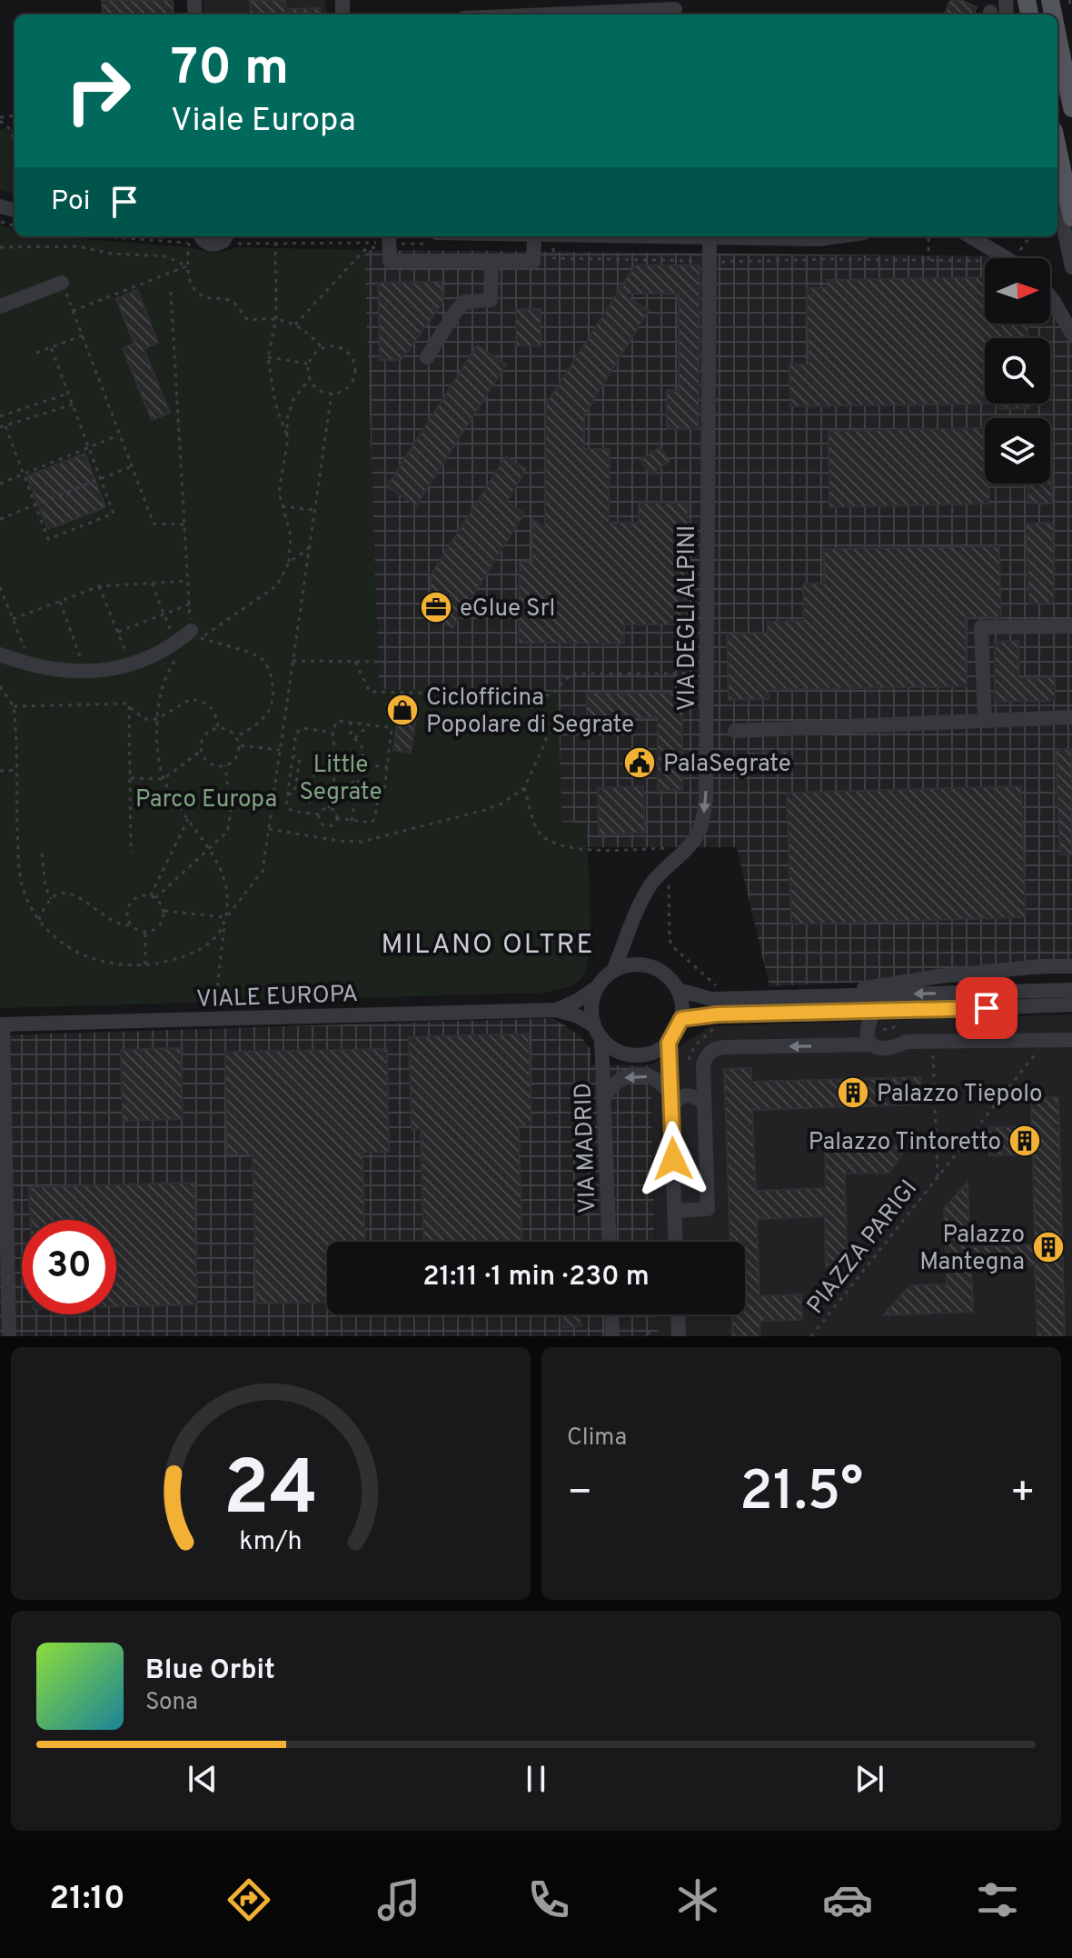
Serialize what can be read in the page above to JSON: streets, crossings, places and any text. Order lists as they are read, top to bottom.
{
  "streets": {
    "street": ["VIA DEGLI ALPINI", "VIALE EUROPA", "VIA MADRID"],
    "path": ["PIAZZA PARIGI"]
  },
  "crossings": [
    ["VIA DEGLI ALPINI", "VIALE EUROPA"],
    ["VIA DEGLI ALPINI", "VIA MADRID"],
    ["VIALE EUROPA", "VIA MADRID"]
  ],
  "one_way": ["VIA DEGLI ALPINI"],
  "districts": ["MILANO OLTRE"],
  "parks": ["Little Segrate", "Parco Europa"],
  "places": {
    "office": ["eGlue Srl"],
    "shop": ["Ciclofficina Popolare di Segrate"],
    "public building": ["PalaSegrate"],
    "building": ["Palazzo Tiepolo", "Palazzo Tintoretto", "Palazzo Mantegna"]
  },
  "north": "right",
  "page": {
    "turn": ["70 m", "Viale Europa"],
    "then": "Poi",
    "limit": "30",
    "trip": "21:11 · 1 min · 230 m",
    "tile": "Clima",
    "heat": ["−", "21.5°", "+"],
    "song": ["Blue Orbit", "Sona"],
    "tabs": "21:10",
    "gauge": ["24", "km/h"]
  }
}
